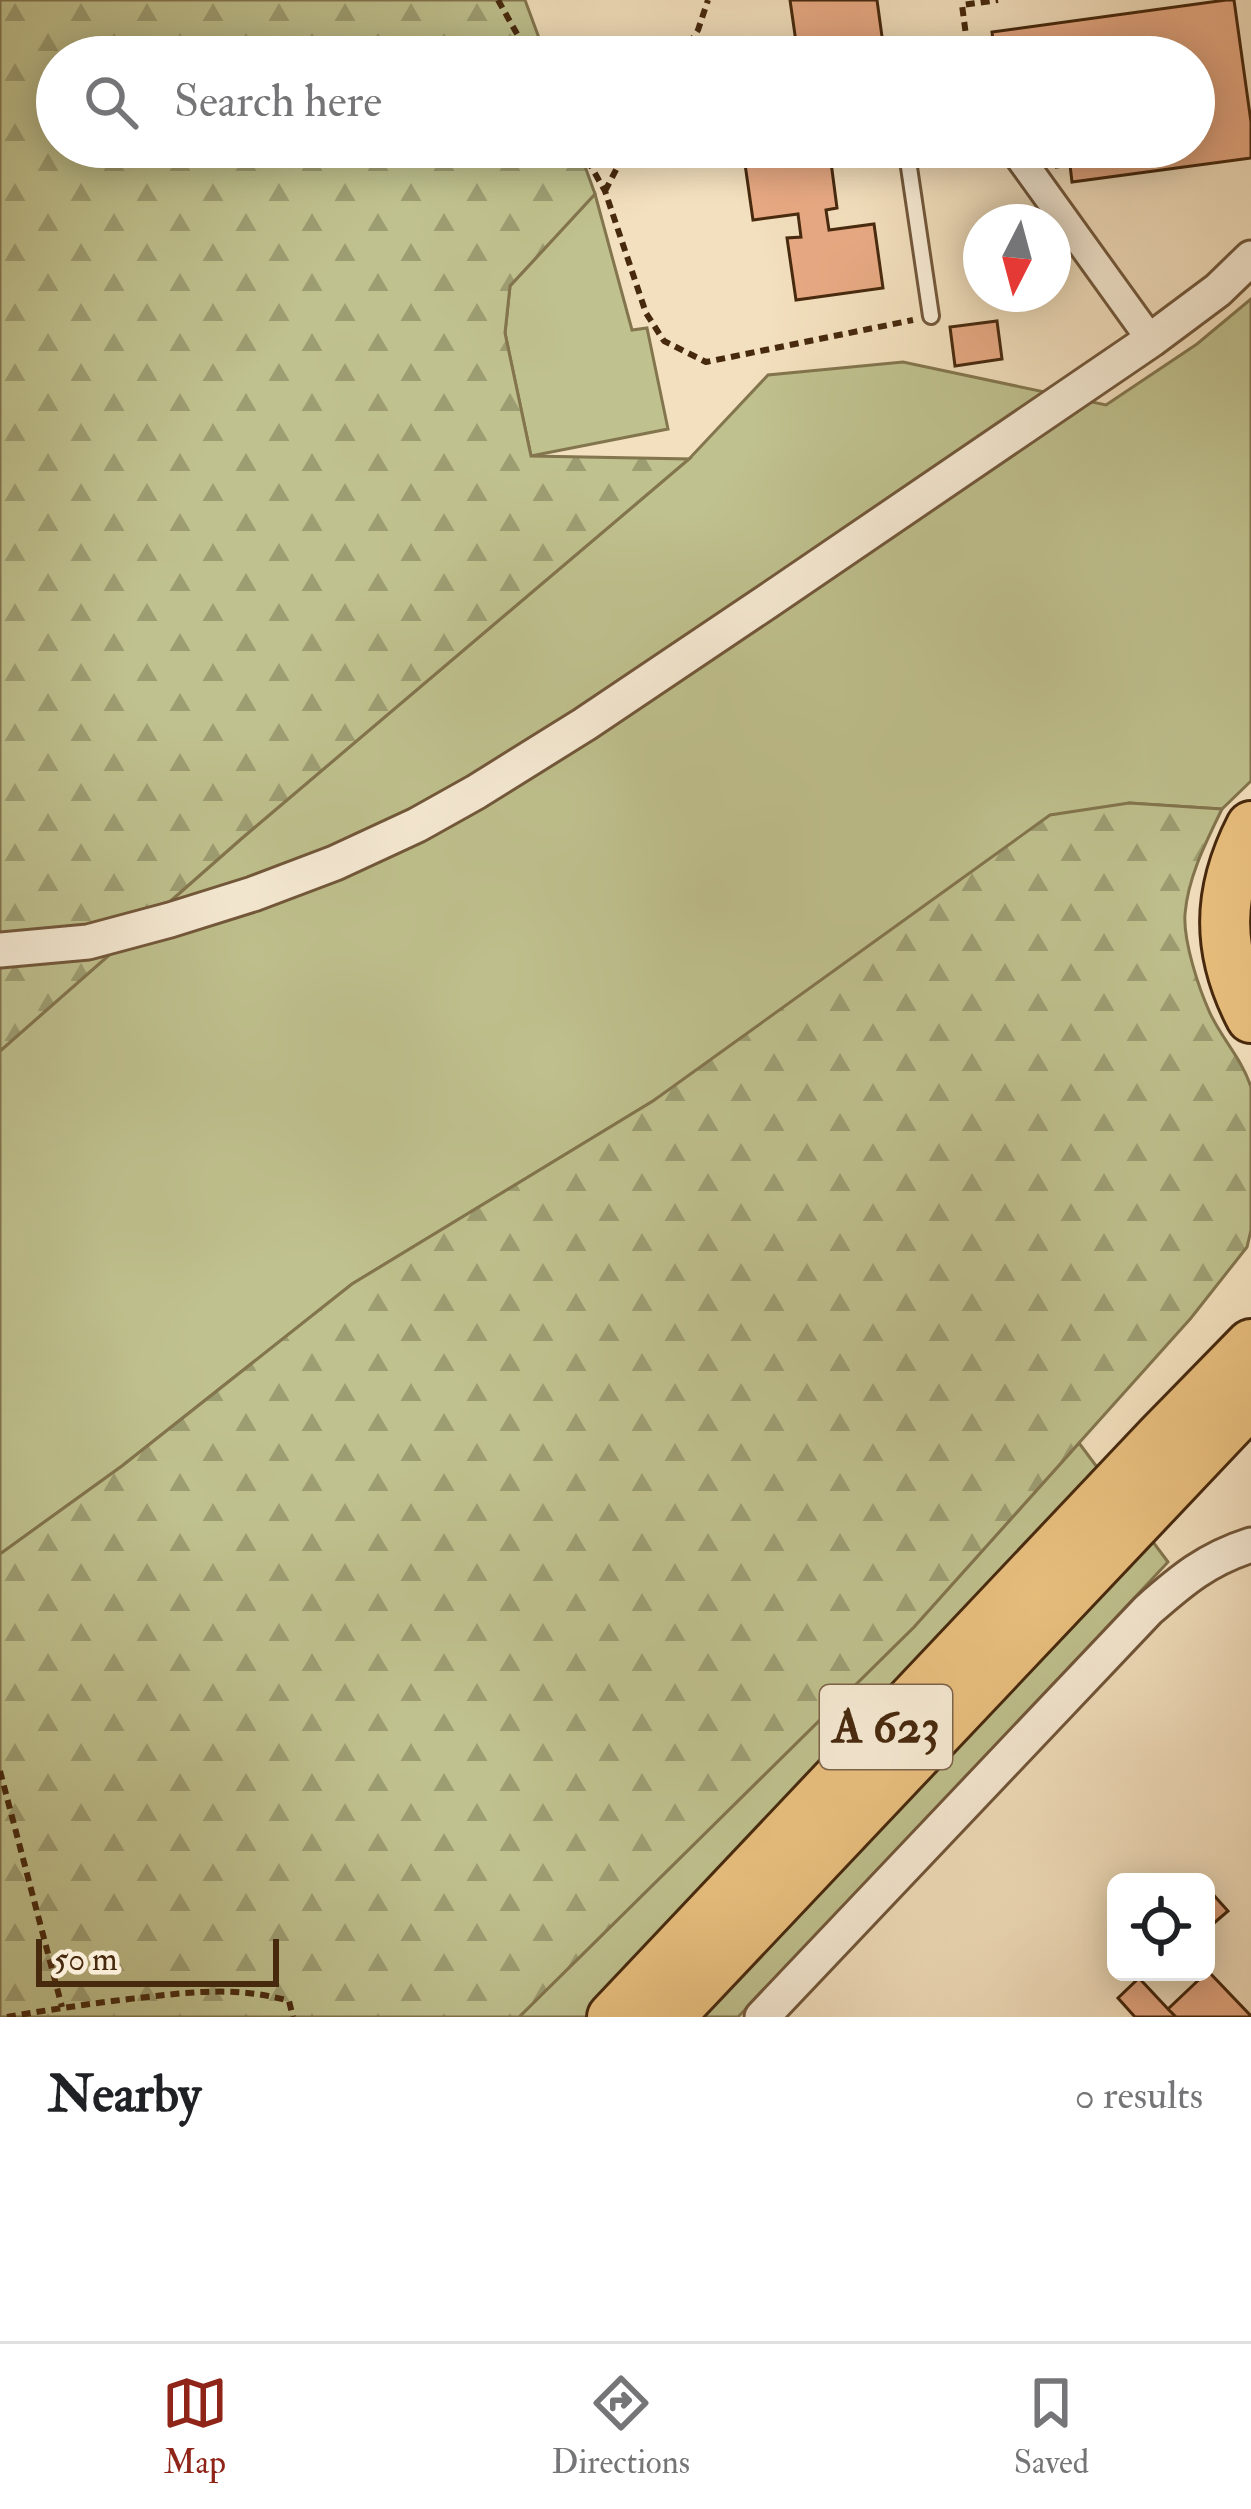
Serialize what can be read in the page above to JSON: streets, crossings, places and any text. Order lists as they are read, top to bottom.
{
  "streets": {
    "highway": ["A 623"]
  },
  "scale_bar": "50 m",
  "north": "bottom",
  "page": {
    "search": "Search here",
    "scale": "50 m",
    "heading": ["Nearby", "0 results"],
    "nav": ["Map", "Directions", "Saved"]
  }
}
